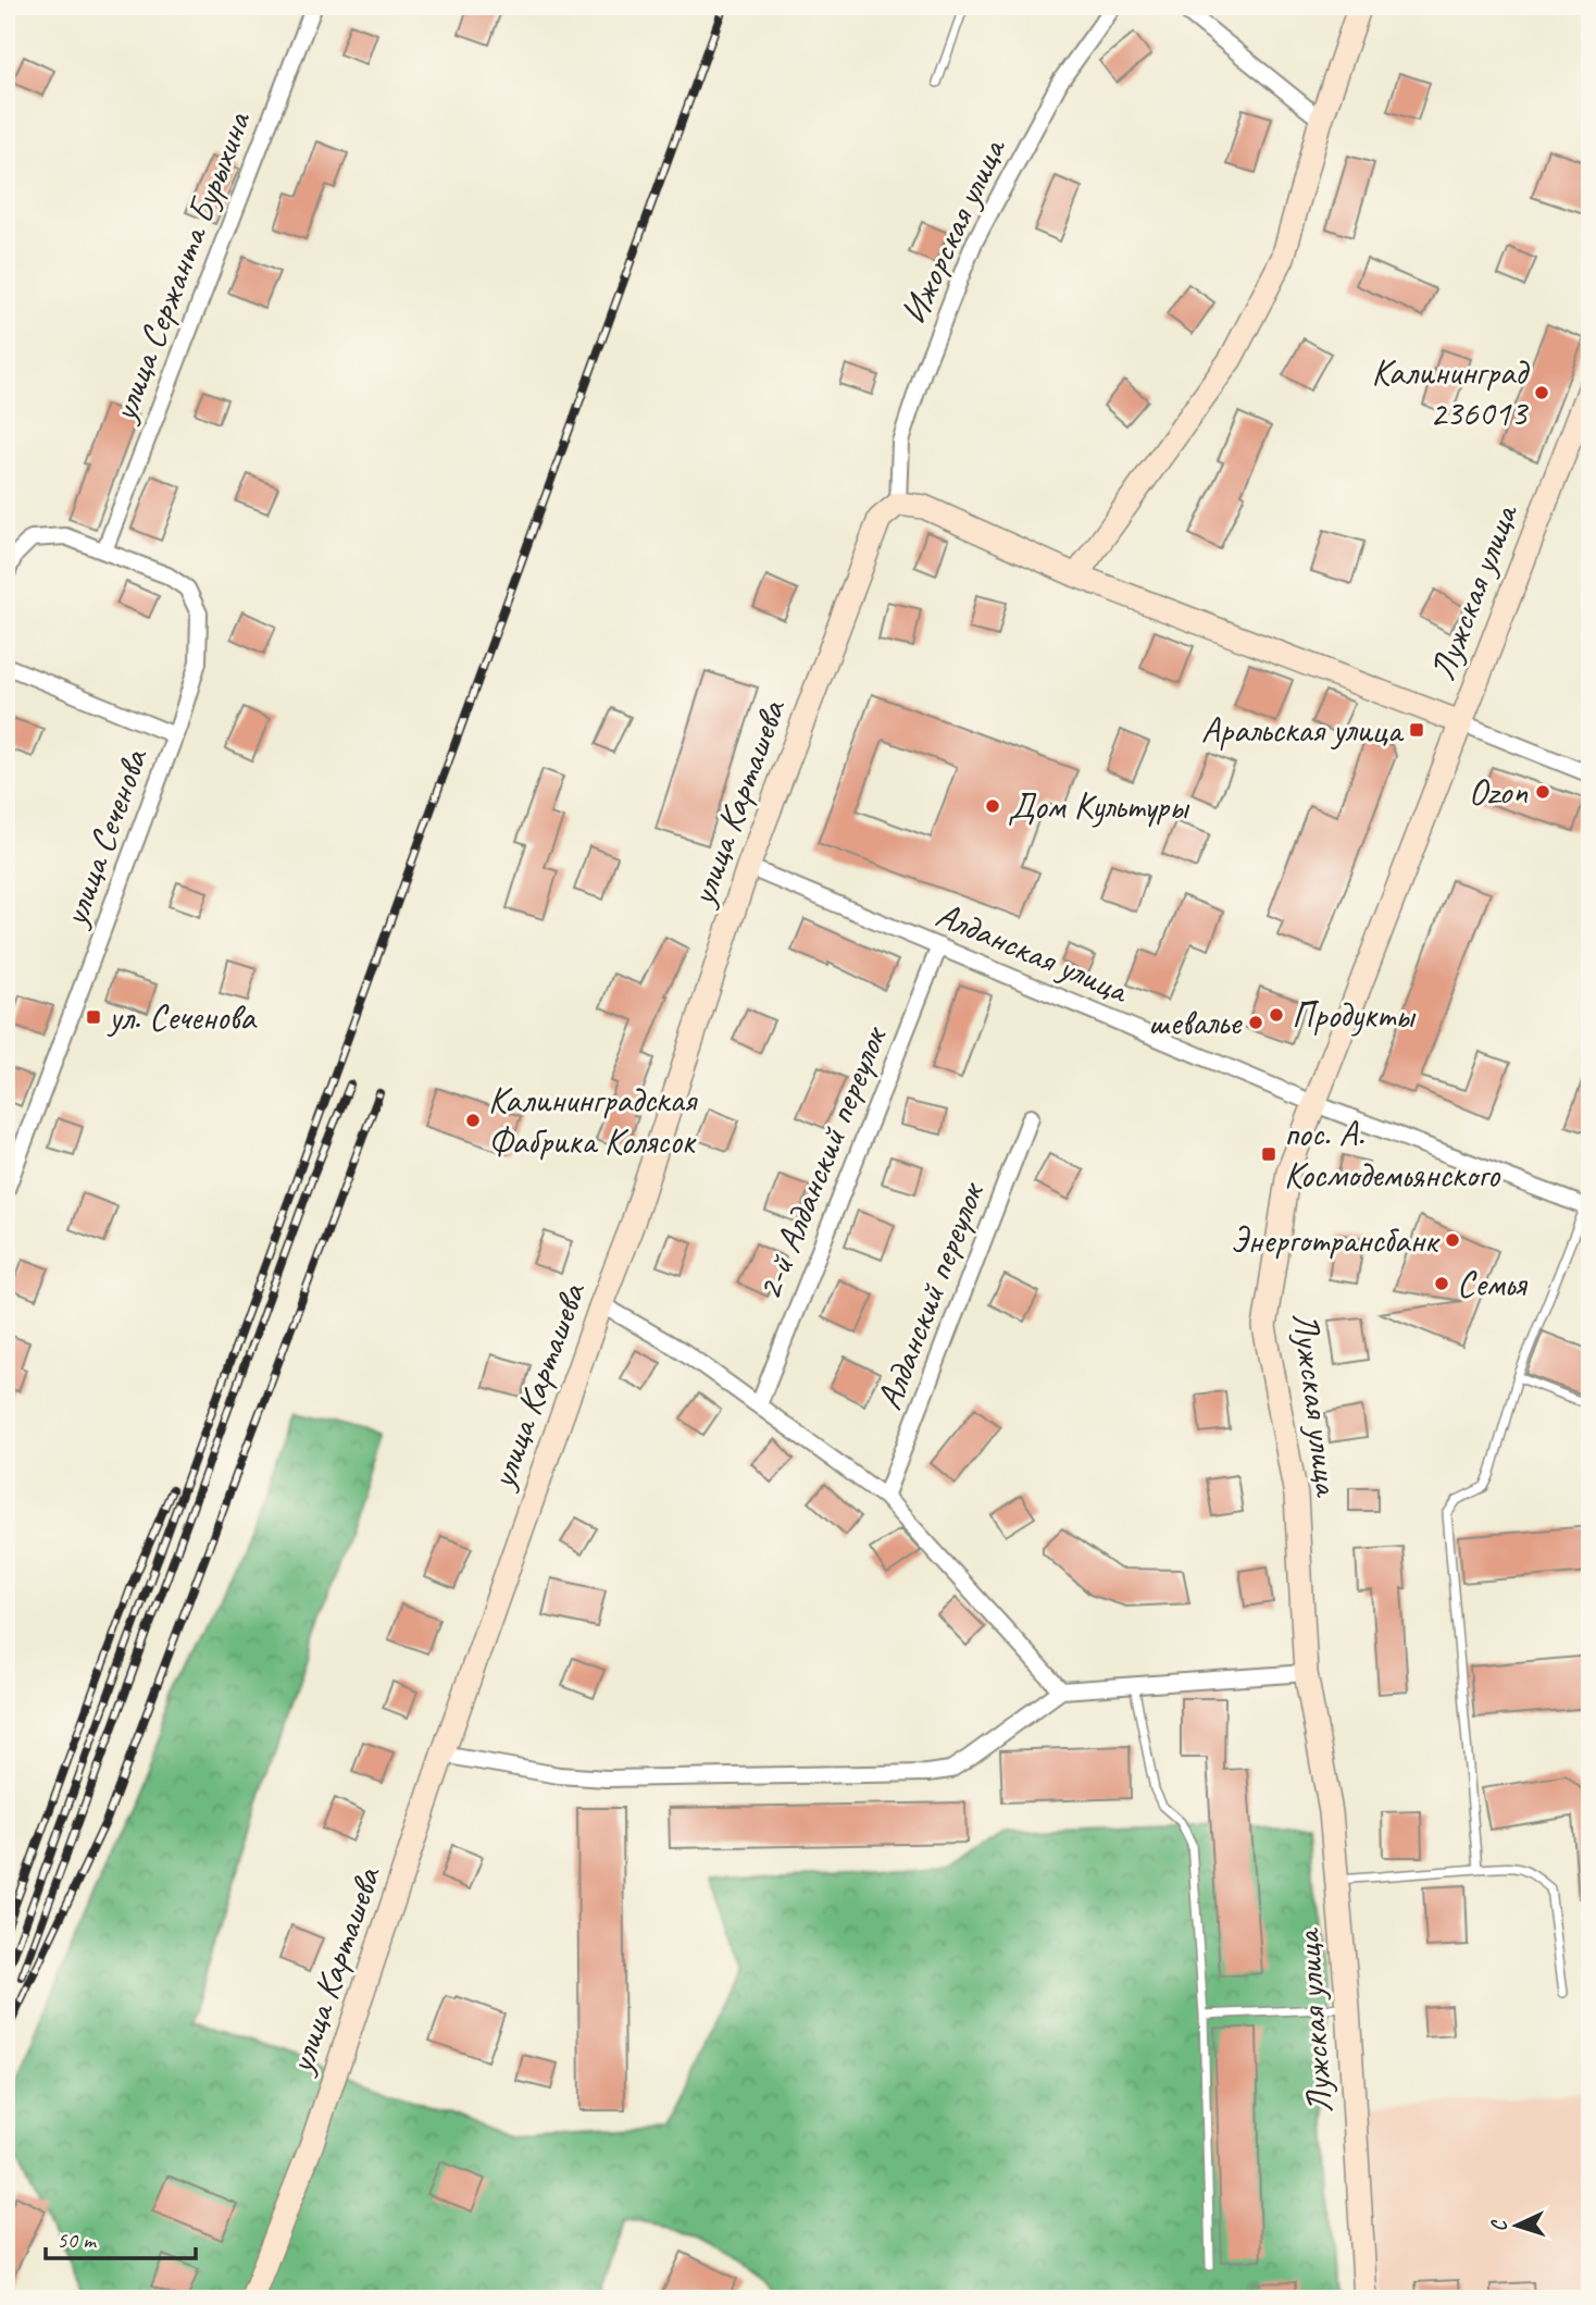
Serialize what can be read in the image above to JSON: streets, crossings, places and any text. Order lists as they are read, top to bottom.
{
  "streets": {
    "main road": ["Лужская улица", "улица Карташева"],
    "street": [
      "Ижорская улица",
      "улица Сержанта Бурыхина",
      "улица Сеченова",
      "Алданская улица",
      "2-й Алданский переулок",
      "Алданский переулок"
    ]
  },
  "crossings": [
    ["Ижорская улица", "улица Карташева"],
    ["улица Сержанта Бурыхина", "улица Сеченова"],
    ["Лужская улица", "Алданская улица"],
    ["улица Карташева", "Алданская улица"],
    ["Алданская улица", "2-й Алданский переулок"]
  ],
  "places": {
    "other": [
      "Калининград 236013",
      "Ozon",
      "Дом Культуры",
      "Продукты",
      "шевалье",
      "Калининградская Фабрика Колясок",
      "Энерготрансбанк",
      "Семья"
    ],
    "transit": ["Аральская улица", "ул. Сеченова", "пос. А. Космодемьянского"]
  },
  "scale_bar": "50 m",
  "north": "left"
}
